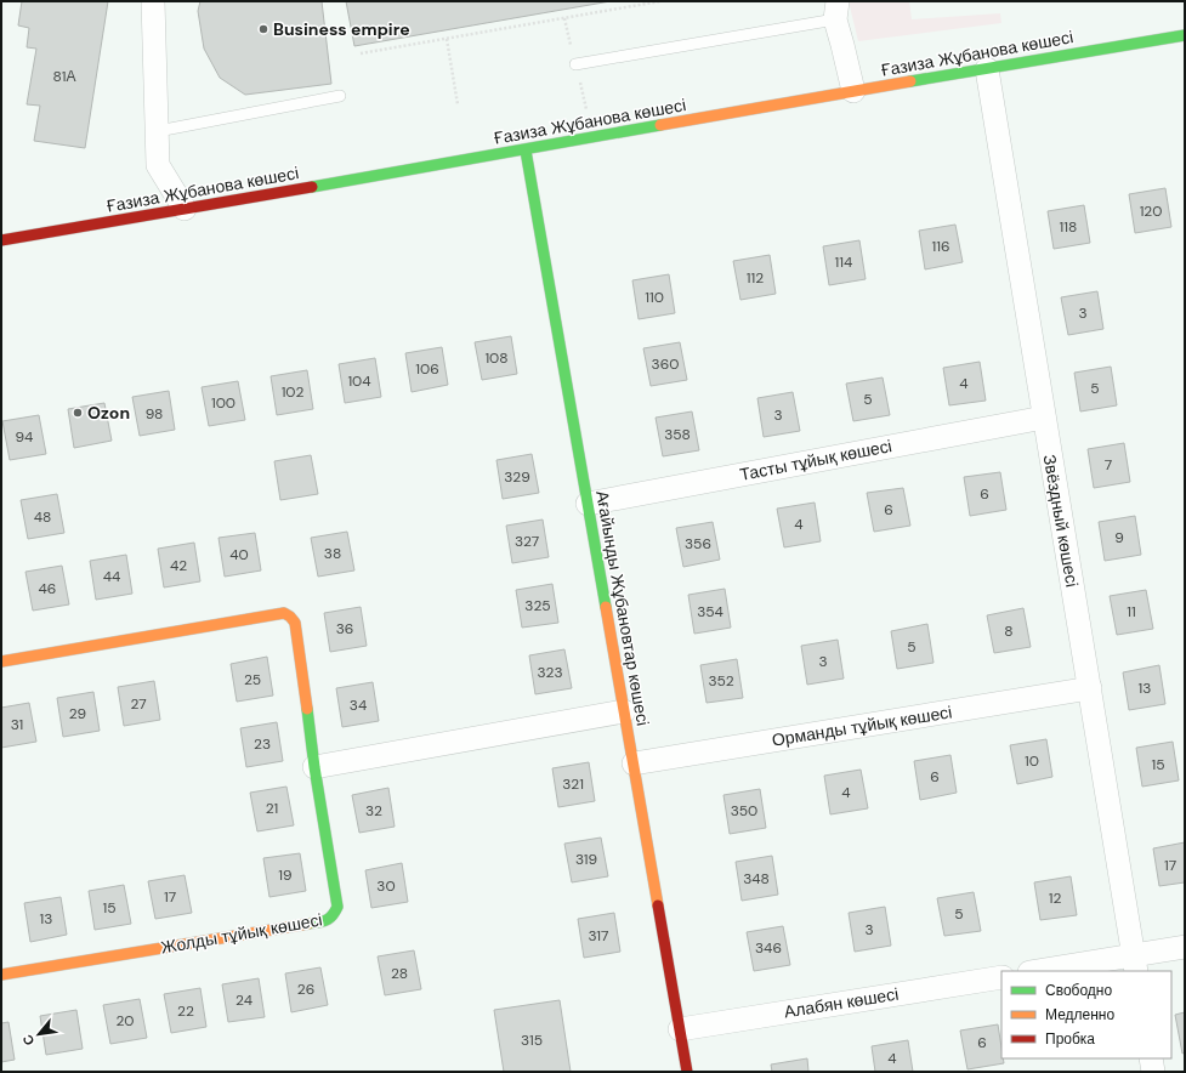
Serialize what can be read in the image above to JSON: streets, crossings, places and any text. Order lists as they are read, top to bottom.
{
  "streets": {
    "street": [
      "Ғазиза Жұбанова көшесі",
      "Тасты тұйық көшесі",
      "Звёздный көшесі",
      "Ағайынды Жұбановтар көшесі",
      "Орманды тұйық көшесі",
      "Жолды тұйық көшесі",
      "Алабян көшесі"
    ]
  },
  "crossings": [
    ["Ғазиза Жұбанова көшесі", "Звёздный көшесі"],
    ["Ғазиза Жұбанова көшесі", "Ағайынды Жұбановтар көшесі"],
    ["Тасты тұйық көшесі", "Звёздный көшесі"],
    ["Тасты тұйық көшесі", "Ағайынды Жұбановтар көшесі"],
    ["Звёздный көшесі", "Орманды тұйық көшесі"],
    ["Ағайынды Жұбановтар көшесі", "Орманды тұйық көшесі"],
    ["Ағайынды Жұбановтар көшесі", "Алабян көшесі"]
  ],
  "places": ["Business empire", "Ozon"],
  "house_numbers": [
    "81А",
    "120",
    "118",
    "116",
    "114",
    "112",
    "110",
    "3",
    "108",
    "360",
    "106",
    "104",
    "4",
    "5",
    "102",
    "5",
    "100",
    "98",
    "3",
    "358",
    "94",
    "7",
    "329",
    "6",
    "6",
    "48",
    "4",
    "9",
    "327",
    "356",
    "38",
    "40",
    "42",
    "44",
    "46",
    "325",
    "354",
    "11",
    "36",
    "8",
    "5",
    "3",
    "323",
    "25",
    "352",
    "13",
    "27",
    "34",
    "29",
    "31",
    "23",
    "10",
    "15",
    "6",
    "321",
    "4",
    "21",
    "32",
    "350",
    "319",
    "17",
    "19",
    "348",
    "30",
    "17",
    "12",
    "15",
    "5",
    "13",
    "3",
    "317",
    "346",
    "28",
    "26",
    "24",
    "22",
    "20",
    "315",
    "6",
    "4"
  ],
  "legend": ["Свободно", "Медленно", "Пробка"],
  "north": "bottom left"
}
